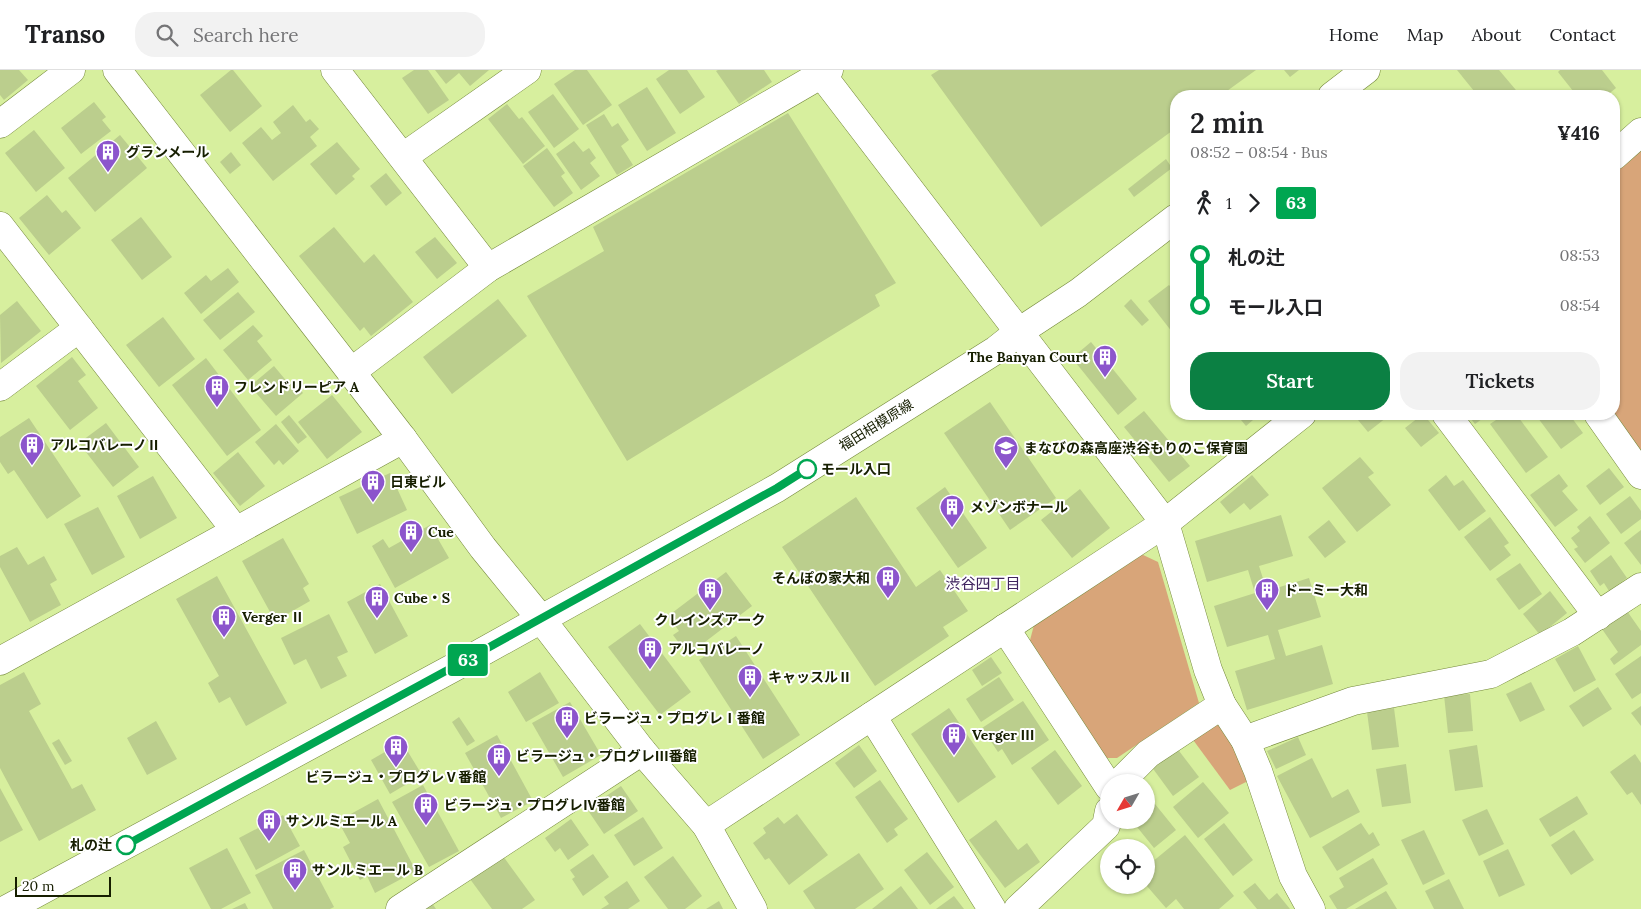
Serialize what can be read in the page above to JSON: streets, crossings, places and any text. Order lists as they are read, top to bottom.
{
  "streets": {
    "street": ["福田相模原線"]
  },
  "districts": ["渋谷四丁目"],
  "places": {
    "building": [
      "グランメール",
      "The Banyan Court",
      "フレンドリーピア A",
      "アルコバレーノⅡ",
      "日東ビル",
      "メゾンボナール",
      "Cue",
      "そんぽの家大和",
      "クレインズアーク",
      "ドーミー大和",
      "Cube・S",
      "Verger Ⅱ",
      "アルコバレーノ",
      "キャッスルⅡ",
      "ビラージュ・プログレⅠ番館",
      "Verger Ⅲ",
      "ビラージュ・プログレⅤ番館",
      "ビラージュ・プログレⅢ番館",
      "ビラージュ・プログレⅣ番館",
      "サンルミエール A",
      "サンルミエール B"
    ],
    "other": ["モール入口", "札の辻"],
    "school or university": ["まなびの森高座渋谷もりのこ保育園"]
  },
  "lines": ["bus line 63"],
  "scale_bar": "20 m",
  "north": "bottom left",
  "page": {
    "header": "Transo",
    "search": "Search here",
    "nav": [
      "Home",
      "Map",
      "About",
      "Contact"
    ],
    "on_map": "63",
    "heading": ["2 min", "08:52 – 08:54 · Bus", "¥416"],
    "legs": ["1", "63"],
    "list": [
      {
        "name": "札の辻",
        "value": "08:53"
      },
      {
        "name": "モール入口",
        "value": "08:54"
      }
    ],
    "buttons": ["Start", "Tickets"],
    "scale": "20 m"
  }
}
